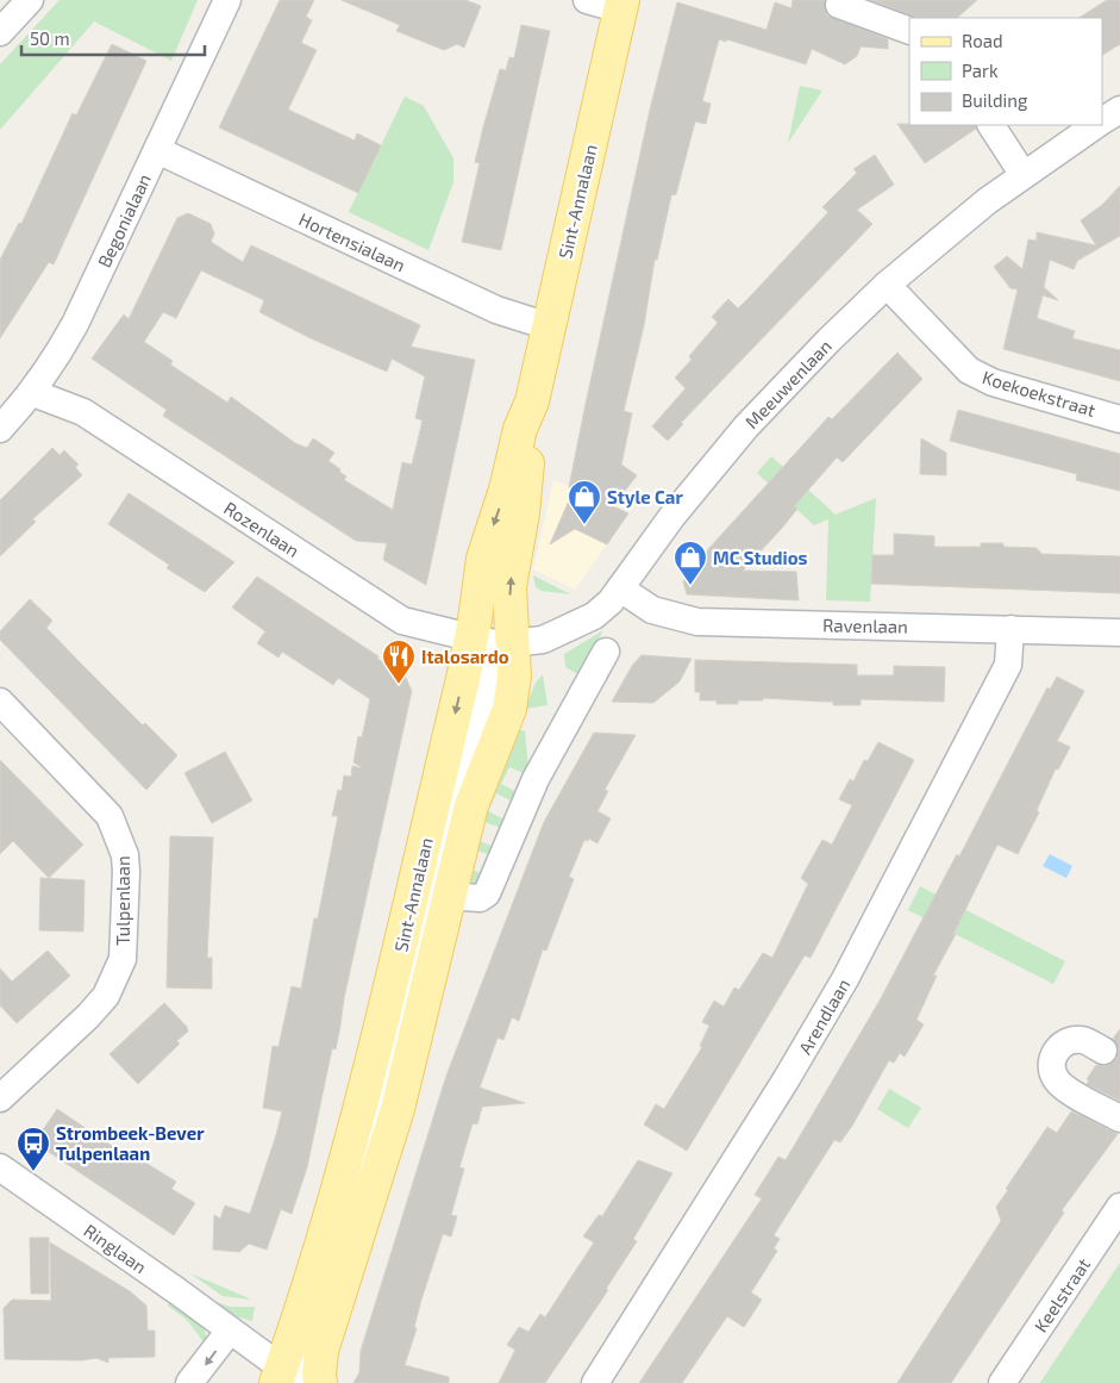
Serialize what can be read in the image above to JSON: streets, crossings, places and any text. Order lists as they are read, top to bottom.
{
  "streets": {
    "main road": ["Sint-Annalaan"],
    "street": [
      "Begonialaan",
      "Hortensialaan",
      "Meeuwenlaan",
      "Koekoekstraat",
      "Rozenlaan",
      "Ravenlaan",
      "Tulpenlaan",
      "Arendlaan",
      "Ringlaan",
      "Keelstraat"
    ]
  },
  "crossings": [
    ["Sint-Annalaan", "Hortensialaan"],
    ["Sint-Annalaan", "Meeuwenlaan"],
    ["Sint-Annalaan", "Rozenlaan"],
    ["Sint-Annalaan", "Ringlaan"],
    ["Begonialaan", "Hortensialaan"],
    ["Begonialaan", "Rozenlaan"],
    ["Meeuwenlaan", "Koekoekstraat"],
    ["Meeuwenlaan", "Rozenlaan"],
    ["Meeuwenlaan", "Ravenlaan"],
    ["Ravenlaan", "Arendlaan"]
  ],
  "places": {
    "shop": ["Style Car", "MC Studios"],
    "restaurant": ["Italosardo"],
    "bus stop": ["Strombeek-Bever Tulpenlaan"]
  },
  "legend": ["Road", "Park", "Building"],
  "scale_bar": "50 m"
}
